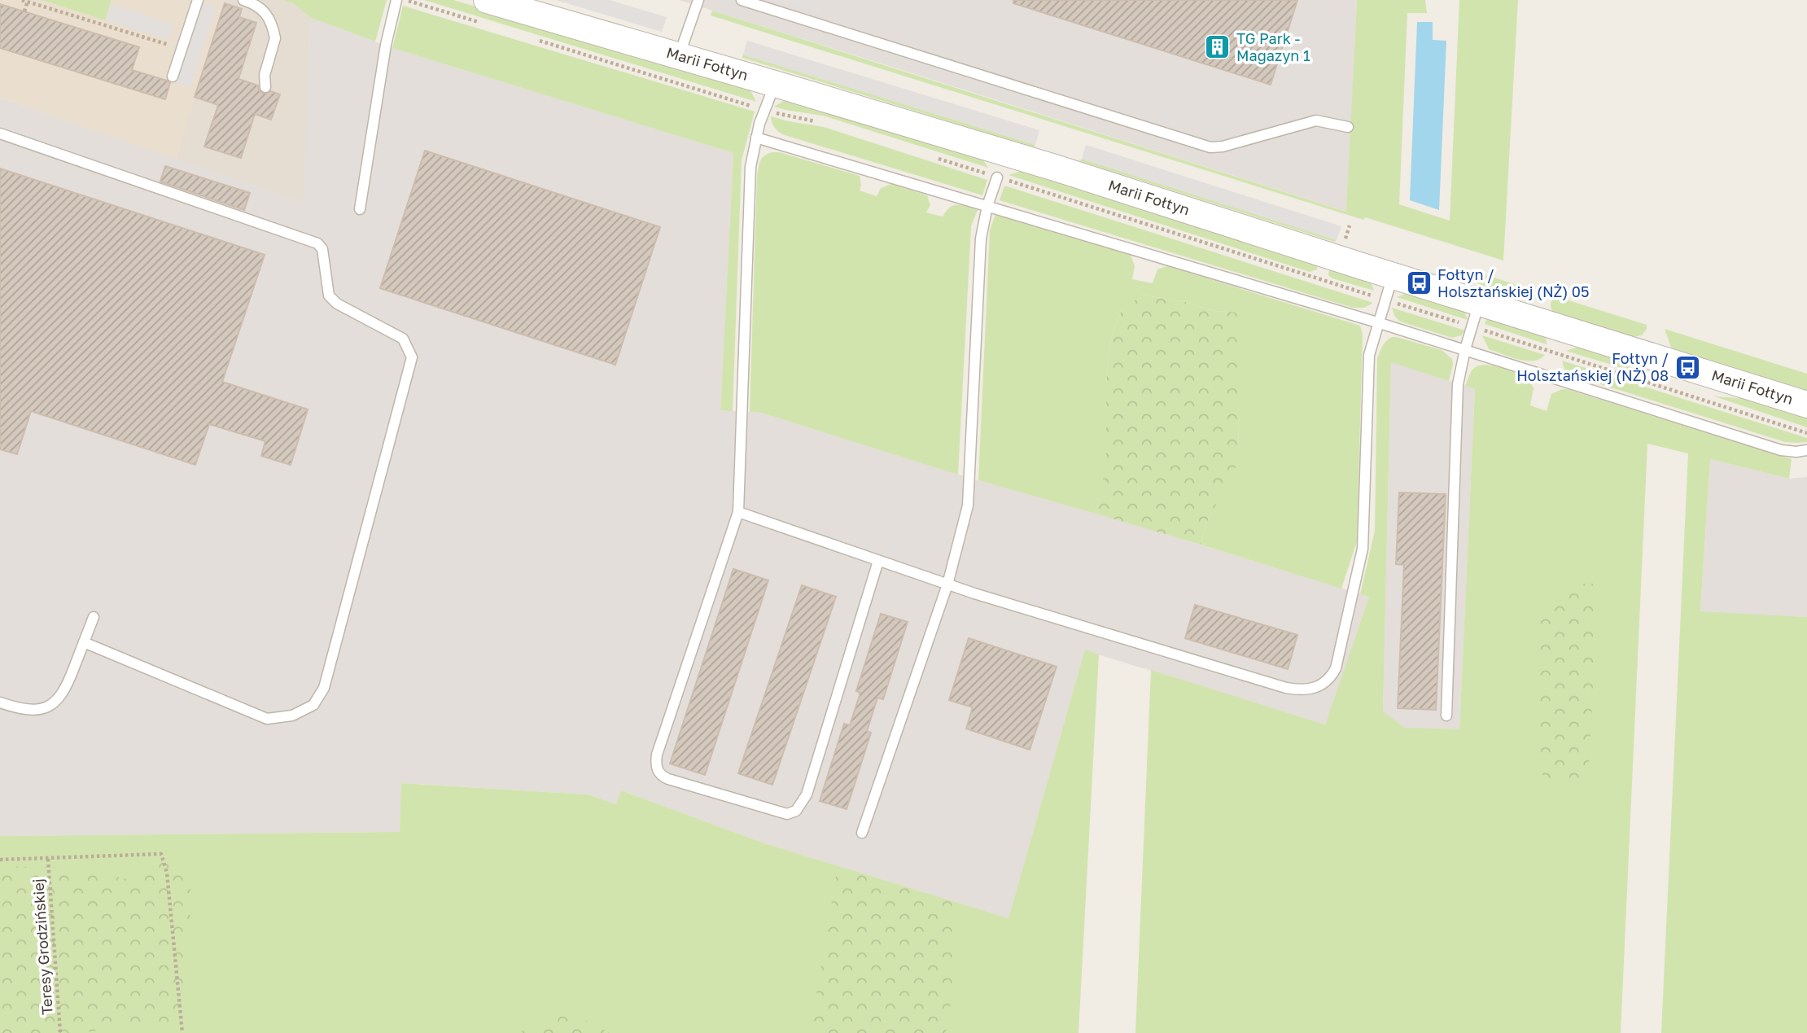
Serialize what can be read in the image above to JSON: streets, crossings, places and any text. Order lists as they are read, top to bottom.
{
  "streets": {
    "street": ["Marii Fołtyn"],
    "path": ["Teresy Grodzińskiej"]
  },
  "places": {
    "building": ["TG Park - Magazyn 1"],
    "bus stop": ["Fołtyn / Holsztańskiej (NŻ) 05", "Fołtyn / Holsztańskiej (NŻ) 08"]
  }
}
